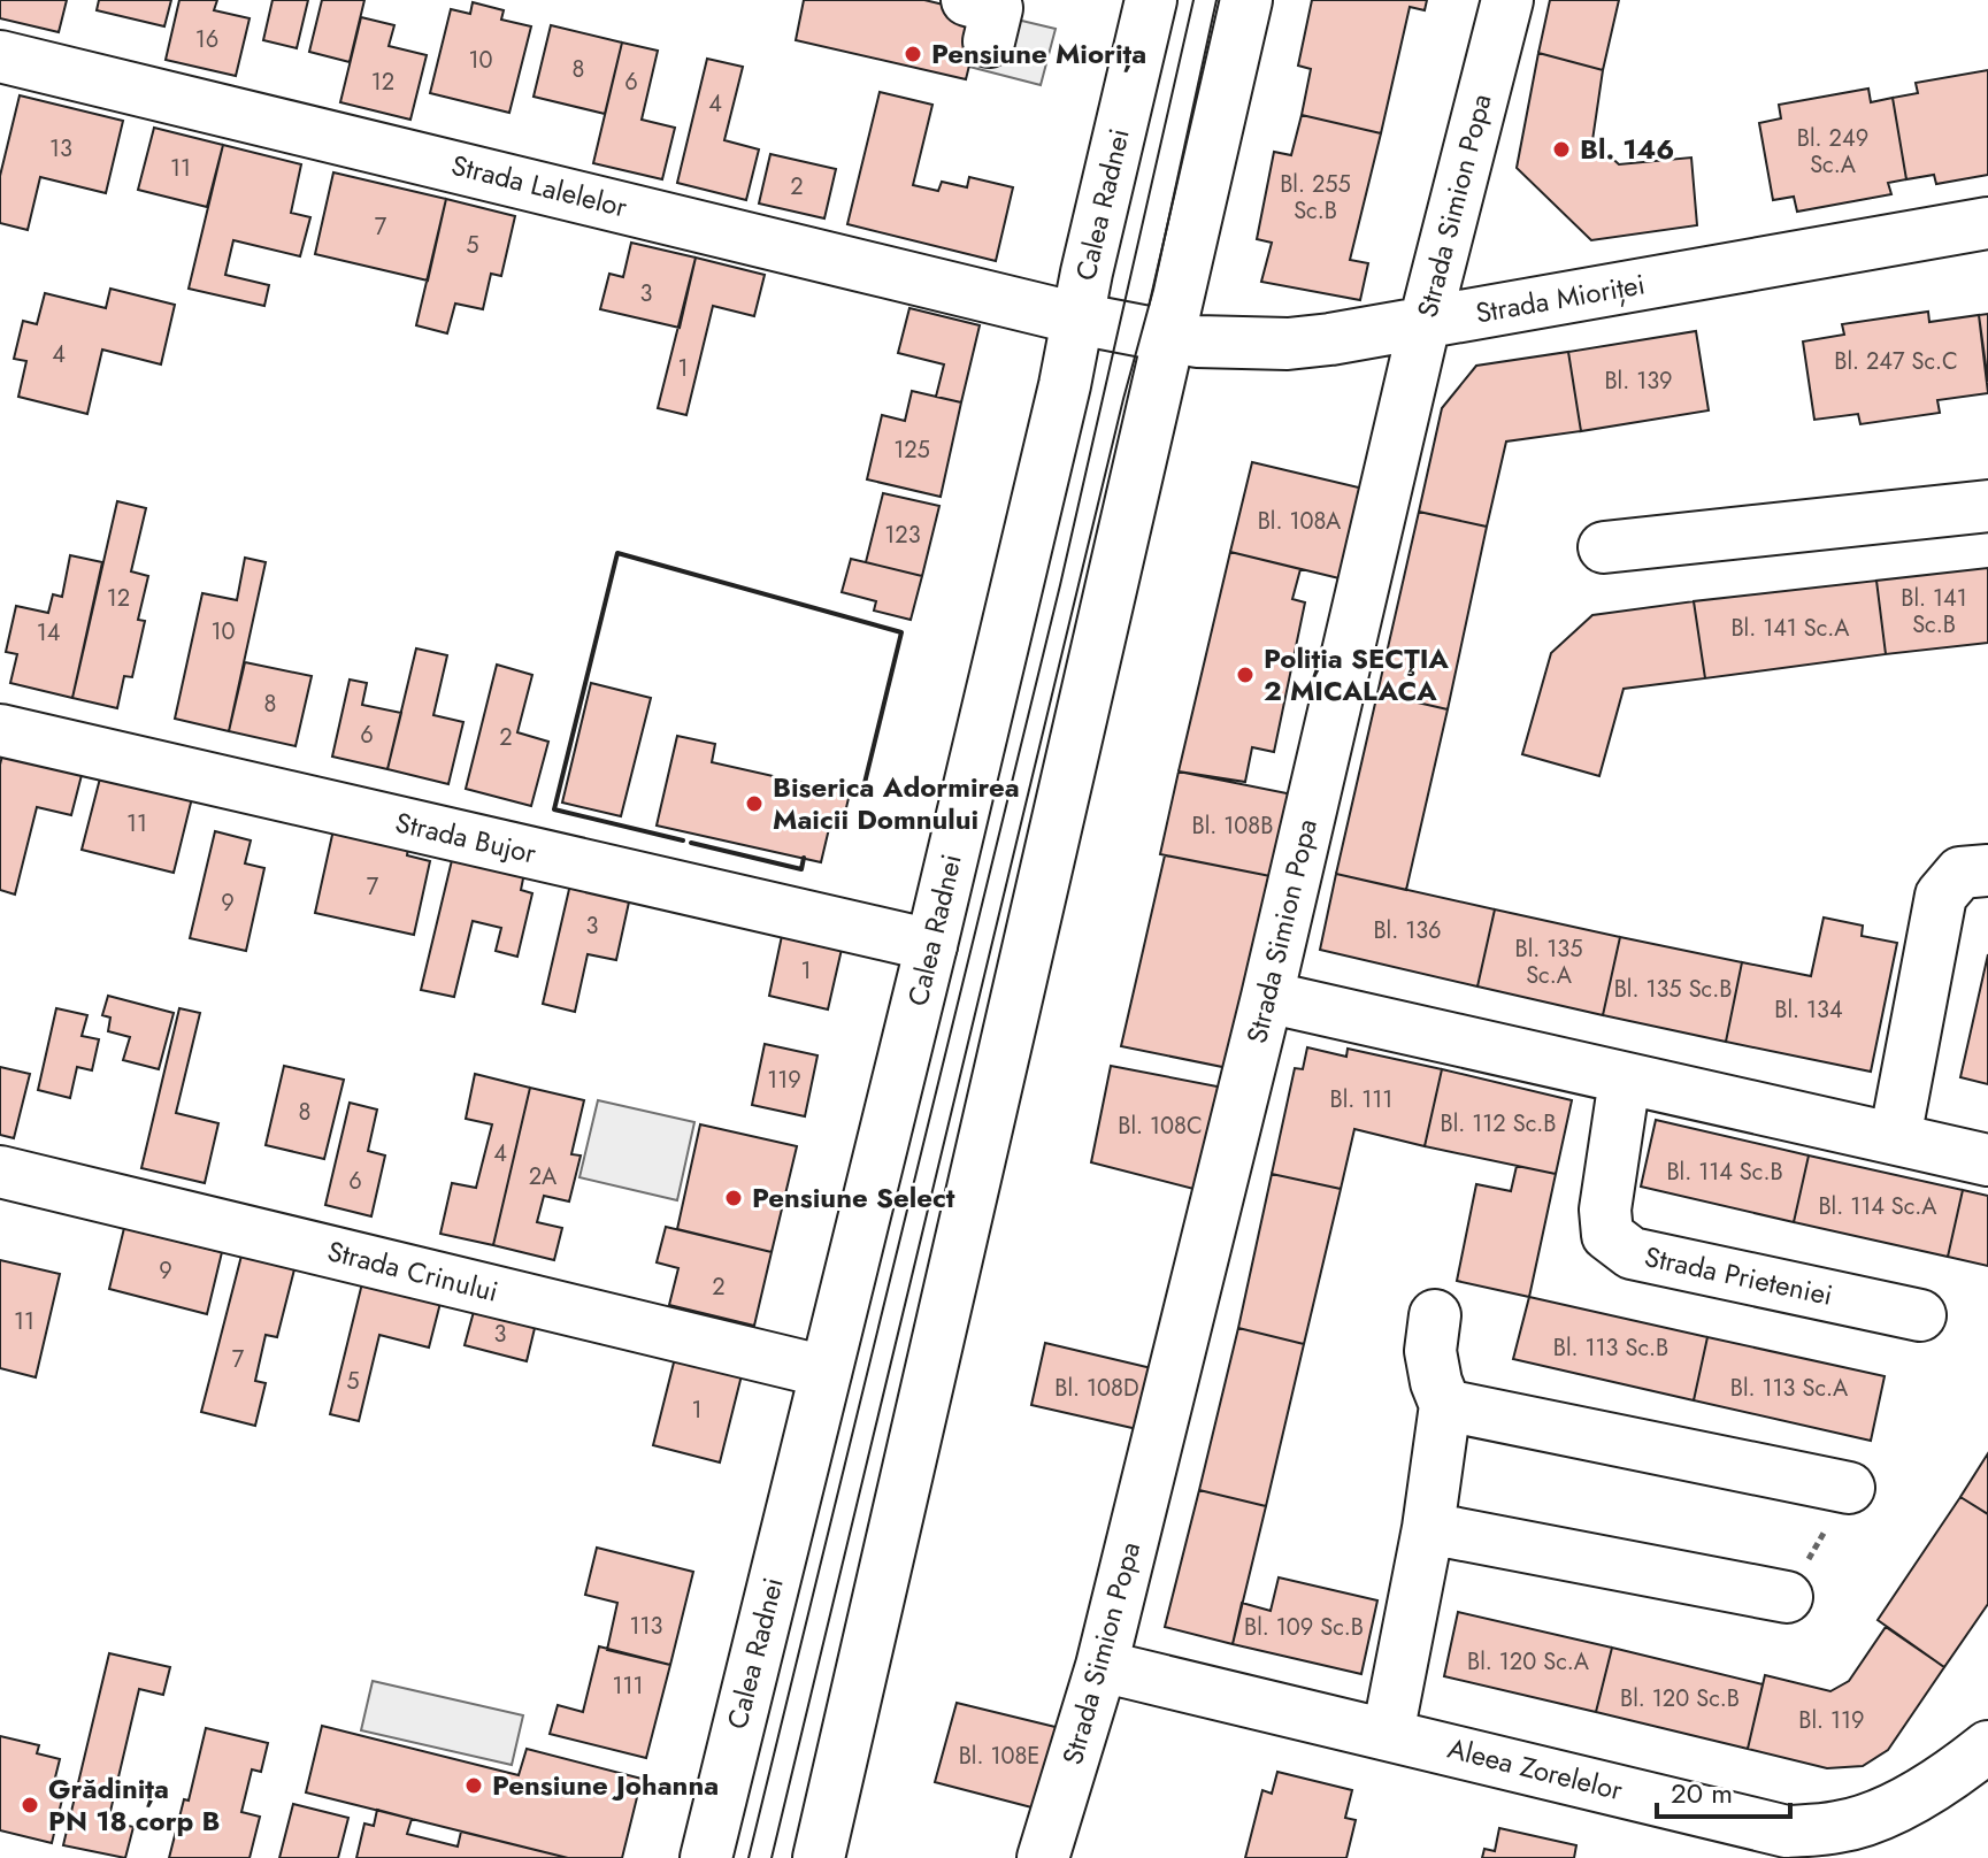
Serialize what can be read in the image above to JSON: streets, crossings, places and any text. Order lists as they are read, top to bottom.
{
  "streets": {
    "street": [
      "Strada Lalelelor",
      "Calea Radnei",
      "Strada Simion Popa",
      "Strada Mioriței",
      "Strada Bujor",
      "Strada Crinului",
      "Strada Prieteniei",
      "Aleea Zorelelor"
    ]
  },
  "crossings": [
    ["Strada Lalelelor", "Calea Radnei"],
    ["Strada Lalelelor", "Strada Mioriței"],
    ["Calea Radnei", "Strada Mioriței"],
    ["Calea Radnei", "Strada Bujor"],
    ["Calea Radnei", "Strada Crinului"],
    ["Strada Simion Popa", "Strada Mioriței"],
    ["Strada Simion Popa", "Aleea Zorelelor"]
  ],
  "places": [
    "Pensiune Miorița",
    "Bl. 146",
    "Poliția SECŢIA 2 MICALACA",
    "Biserica Adormirea Maicii Domnului",
    "Pensiune Select",
    "Pensiune Johanna",
    "Grădinița PN 18 corp B"
  ],
  "house_numbers": [
    "16",
    "10",
    "8",
    "12",
    "6",
    "4",
    "Bl. 249 Sc.A",
    "13",
    "11",
    "Bl. 255 Sc.B",
    "2",
    "7",
    "5",
    "3",
    "4",
    "Bl. 247 Sc.C",
    "1",
    "Bl. 139",
    "125",
    "Bl. 108A",
    "123",
    "12",
    "Bl. 141 Sc.B",
    "Bl. 141 Sc.A",
    "10",
    "14",
    "8",
    "6",
    "2",
    "11",
    "Bl. 108B",
    "7",
    "9",
    "3",
    "Bl. 136",
    "Bl. 135 Sc.A",
    "1",
    "Bl. 135 Sc.B",
    "Bl. 134",
    "119",
    "Bl. 111",
    "8",
    "Bl. 112 Sc.B",
    "Bl. 108C",
    "4",
    "Bl. 114 Sc.B",
    "2A",
    "6",
    "Bl. 114 Sc.A",
    "9",
    "2",
    "11",
    "3",
    "Bl. 113 Sc.B",
    "7",
    "5",
    "Bl. 108D",
    "Bl. 113 Sc.A",
    "1",
    "113",
    "Bl. 109 Sc.B",
    "Bl. 120 Sc.A",
    "111",
    "Bl. 120 Sc.B",
    "Bl. 119",
    "Bl. 108E"
  ],
  "scale_bar": "20 m"
}
